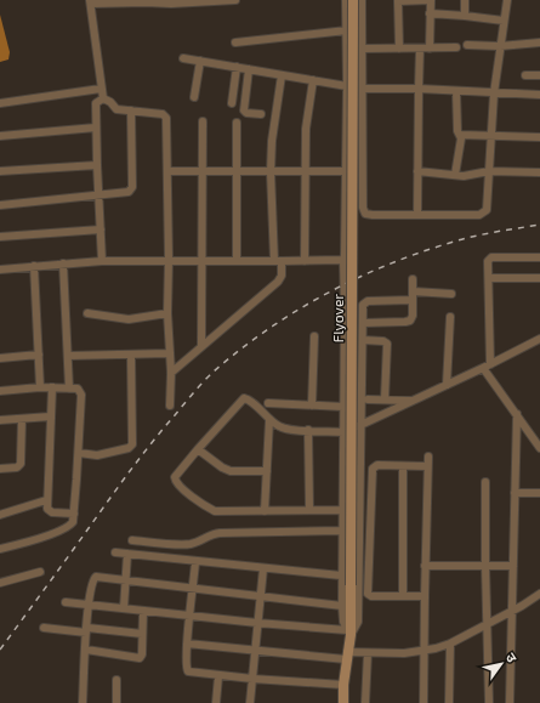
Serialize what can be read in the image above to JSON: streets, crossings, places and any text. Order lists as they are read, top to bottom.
{
  "streets": {
    "main road": ["Flyover"]
  },
  "north": "top right"
}
